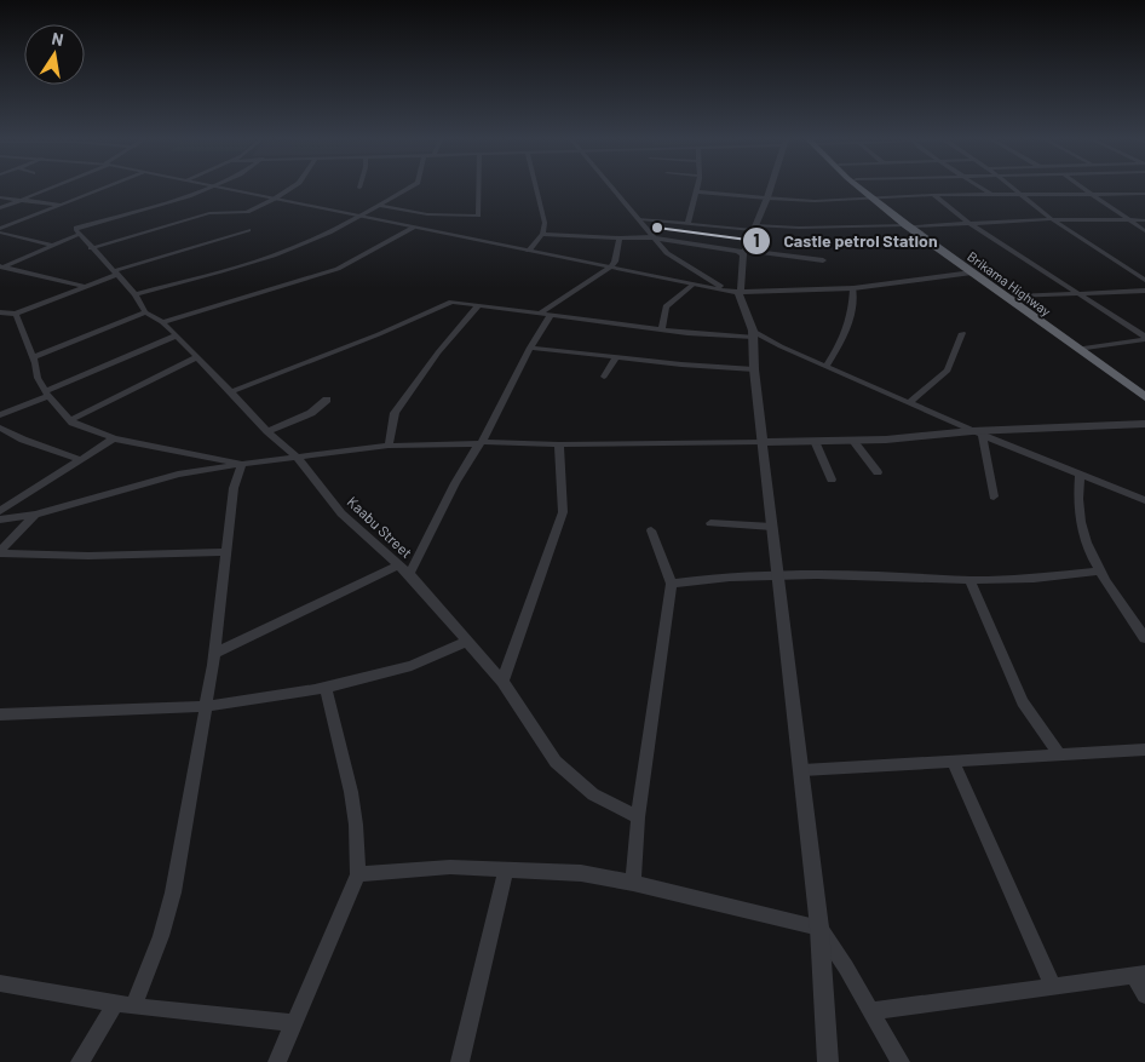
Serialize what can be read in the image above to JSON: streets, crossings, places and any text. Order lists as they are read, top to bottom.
{
  "streets": {
    "highway": ["Brikama Highway"],
    "street": ["Kaabu Street"]
  },
  "places": ["Castle petrol Station"],
  "north": "top"
}
